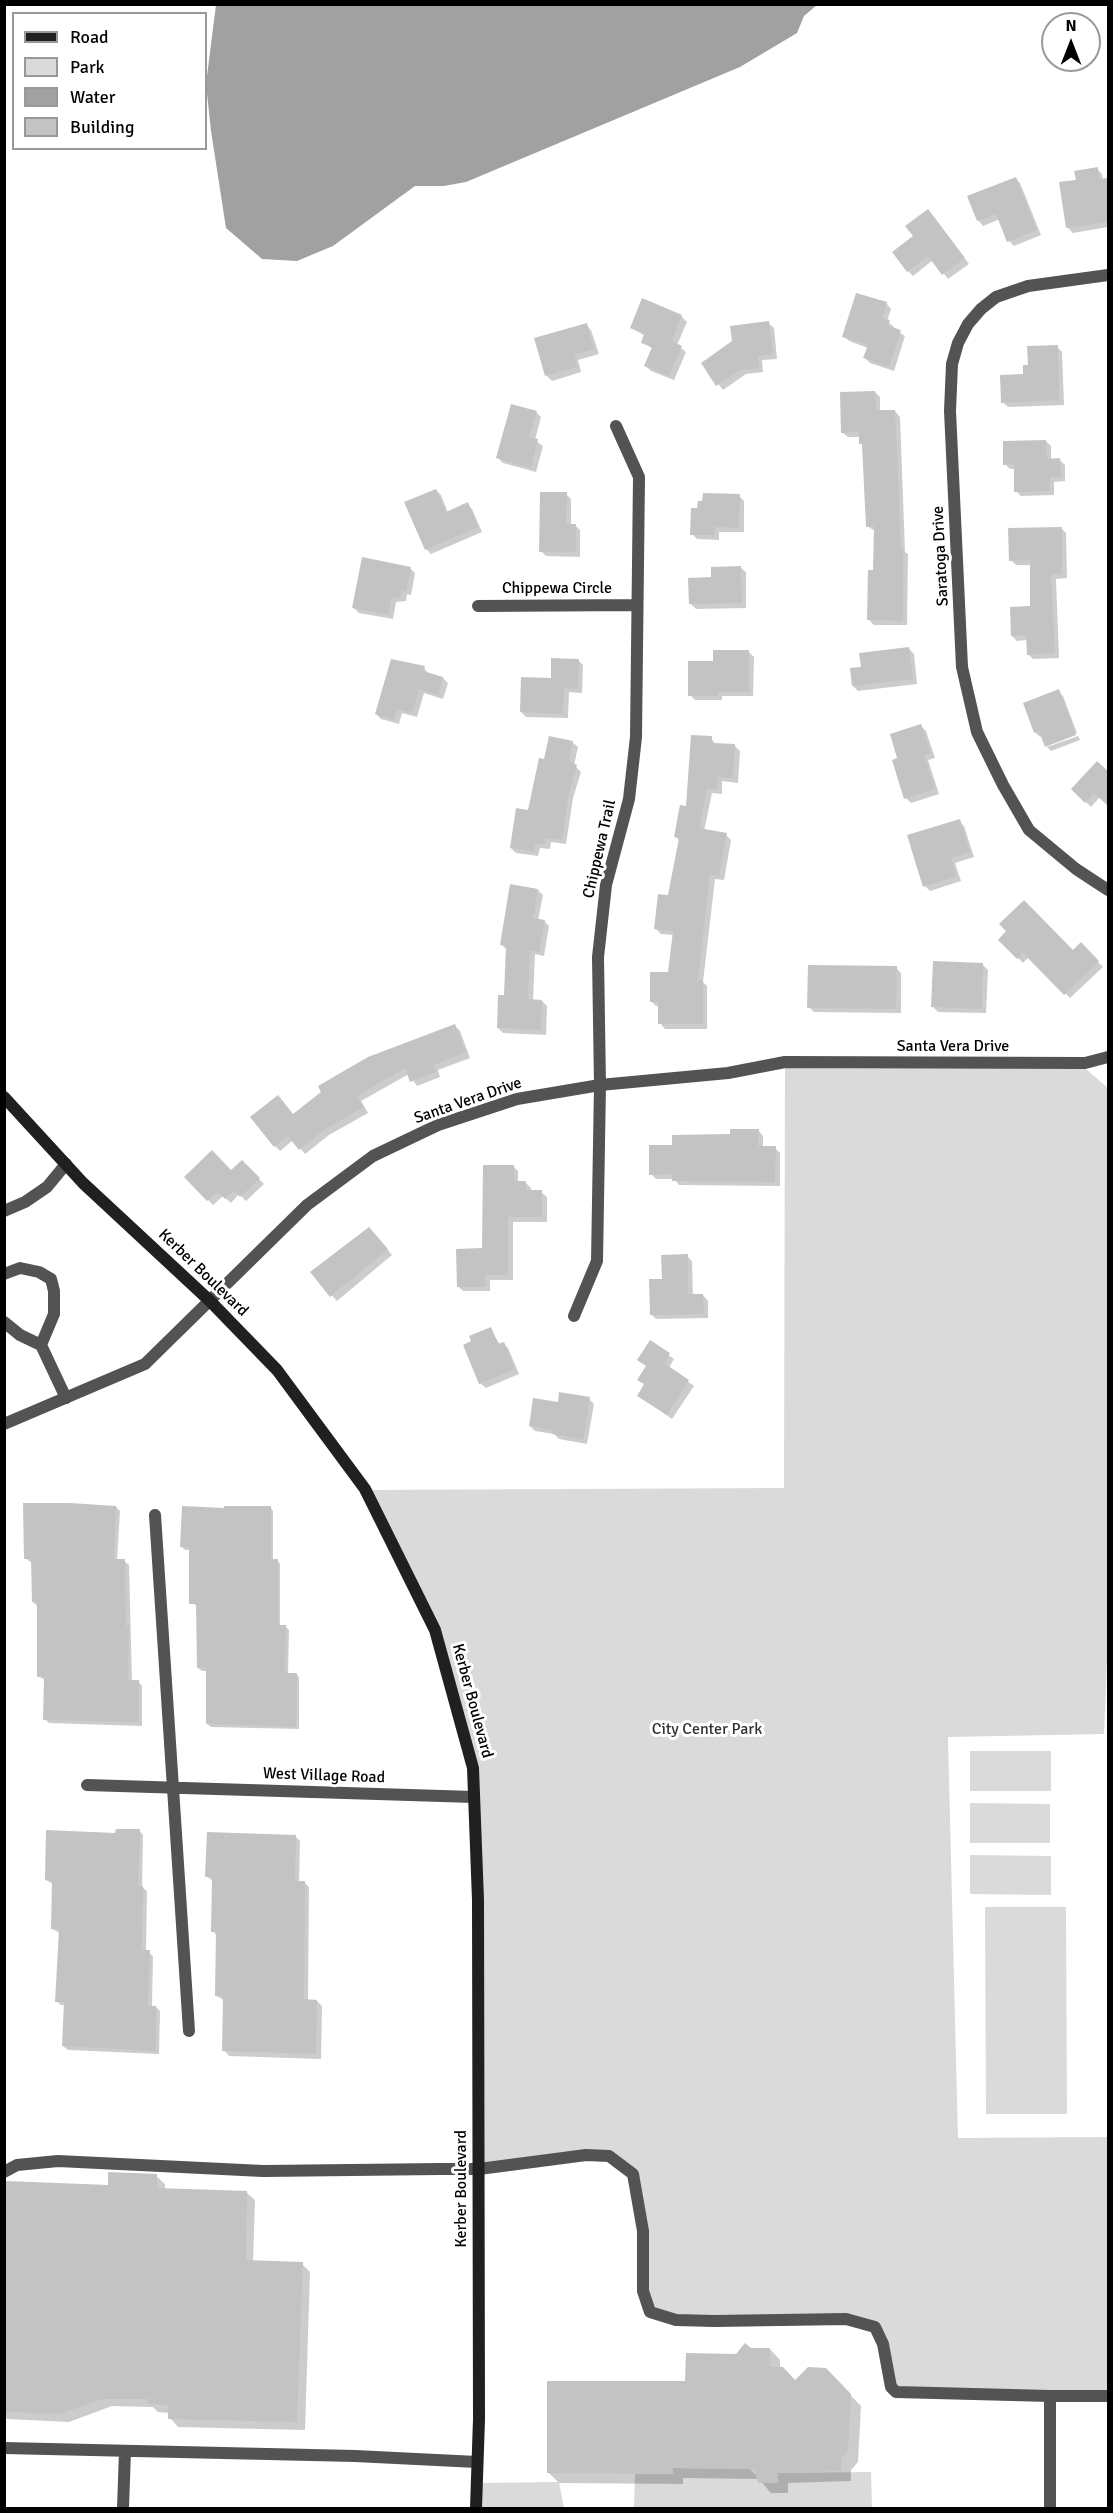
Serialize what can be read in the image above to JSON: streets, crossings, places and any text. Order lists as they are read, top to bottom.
{
  "streets": {
    "street": [
      "Saratoga Drive",
      "Chippewa Circle",
      "Chippewa Trail",
      "Santa Vera Drive",
      "Kerber Boulevard",
      "West Village Road"
    ]
  },
  "crossings": [
    ["Chippewa Circle", "Chippewa Trail"],
    ["Chippewa Trail", "Santa Vera Drive"],
    ["Santa Vera Drive", "Kerber Boulevard"],
    ["Kerber Boulevard", "West Village Road"]
  ],
  "parks": ["City Center Park"],
  "legend": [
    "Road",
    "Park",
    "Water",
    "Building"
  ],
  "north": "top"
}
